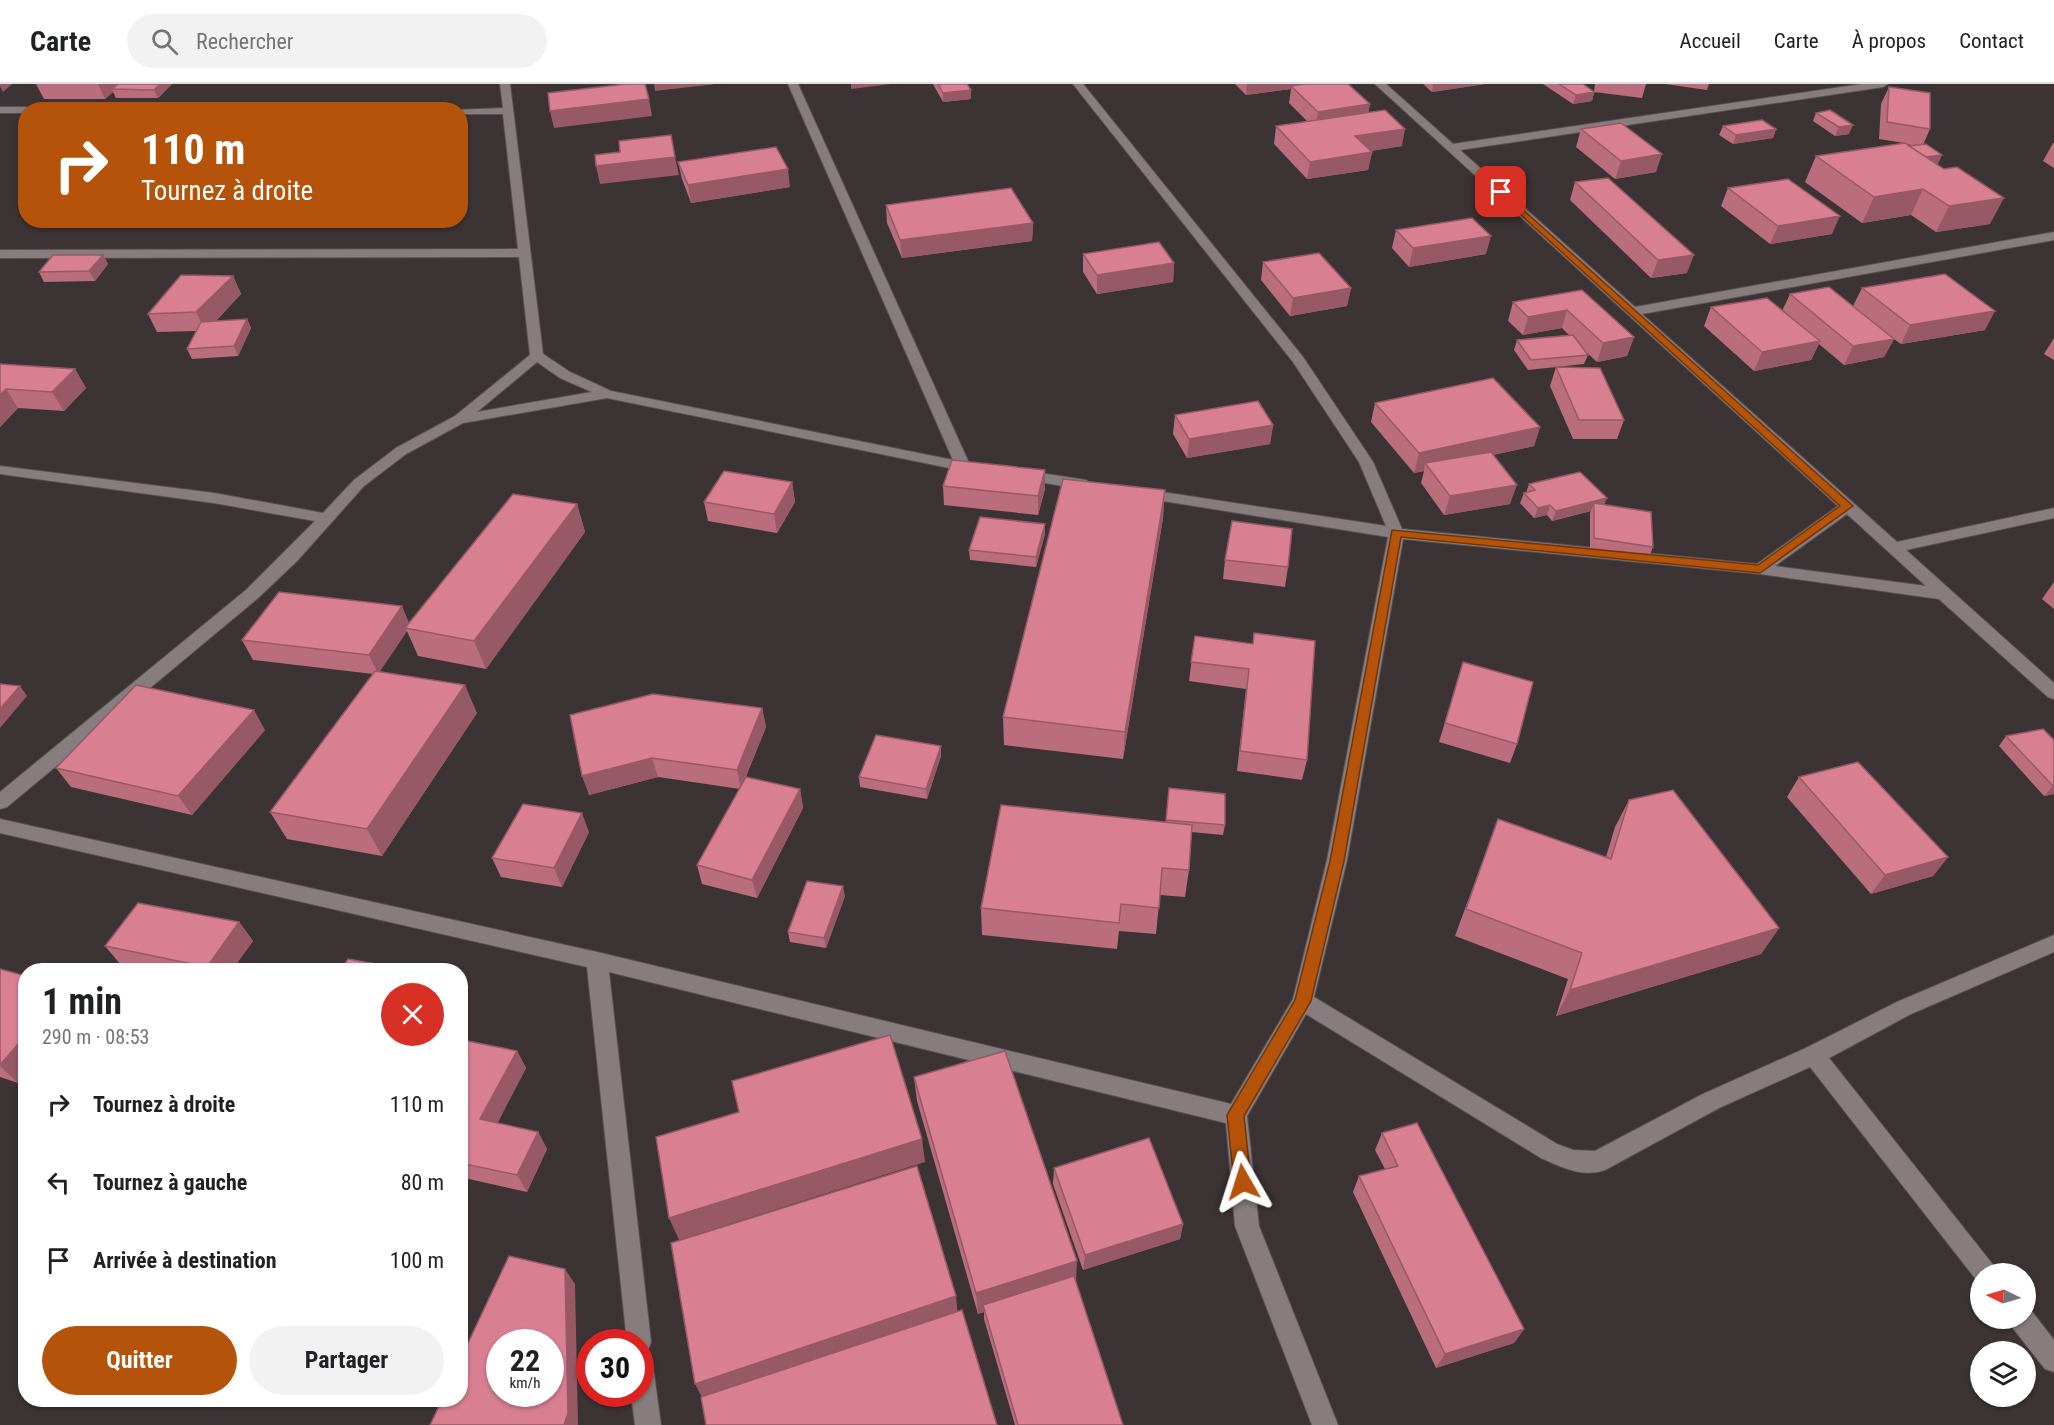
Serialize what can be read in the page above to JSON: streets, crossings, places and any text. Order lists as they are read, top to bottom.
{
  "north": "left",
  "page": {
    "header": "Carte",
    "search": "Rechercher",
    "nav": [
      "Accueil",
      "Carte",
      "À propos",
      "Contact"
    ],
    "turn": ["110 m", "Tournez à droite"],
    "heading": ["1 min", "290 m · 08:53"],
    "list": [
      {
        "name": "Tournez à droite",
        "value": "110 m"
      },
      {
        "name": "Tournez à gauche",
        "value": "80 m"
      },
      {
        "name": "Arrivée à destination",
        "value": "100 m"
      }
    ],
    "buttons": ["Quitter", "Partager"],
    "speed": "22 km/h",
    "limit": "30"
  }
}
